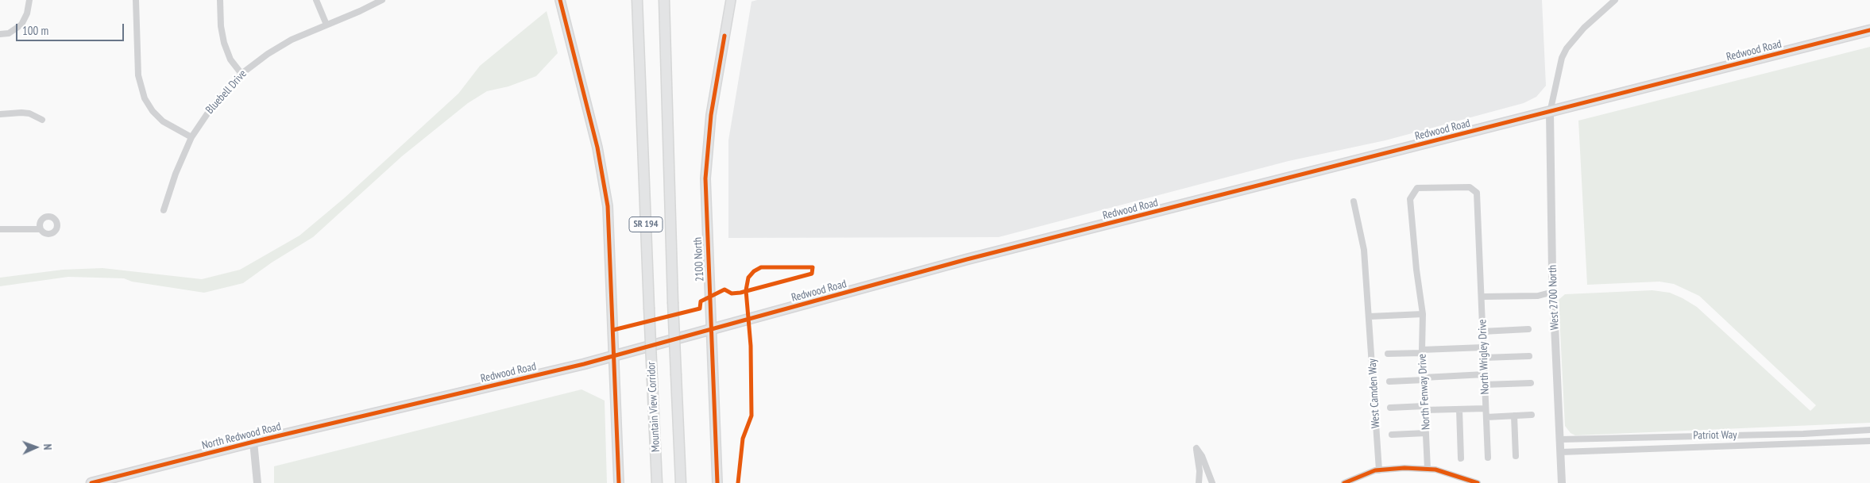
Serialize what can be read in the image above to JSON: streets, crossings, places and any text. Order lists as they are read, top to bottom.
{
  "streets": {
    "main road": [
      "Redwood Road",
      "SR 194",
      "2100 North",
      "Mountain View Corridor",
      "North Redwood Road"
    ],
    "street": [
      "Bluebell Drive",
      "West 2700 North",
      "North Wrigley Drive",
      "North Fenway Drive",
      "West Camden Way",
      "Patriot Way"
    ]
  },
  "crossings": [
    ["Redwood Road", "2100 North"],
    ["Redwood Road", "West 2700 North"],
    ["Redwood Road", "North Redwood Road"],
    ["West 2700 North", "Patriot Way"],
    ["North Wrigley Drive", "North Fenway Drive"]
  ],
  "scale_bar": "100 m",
  "north": "right"
}
